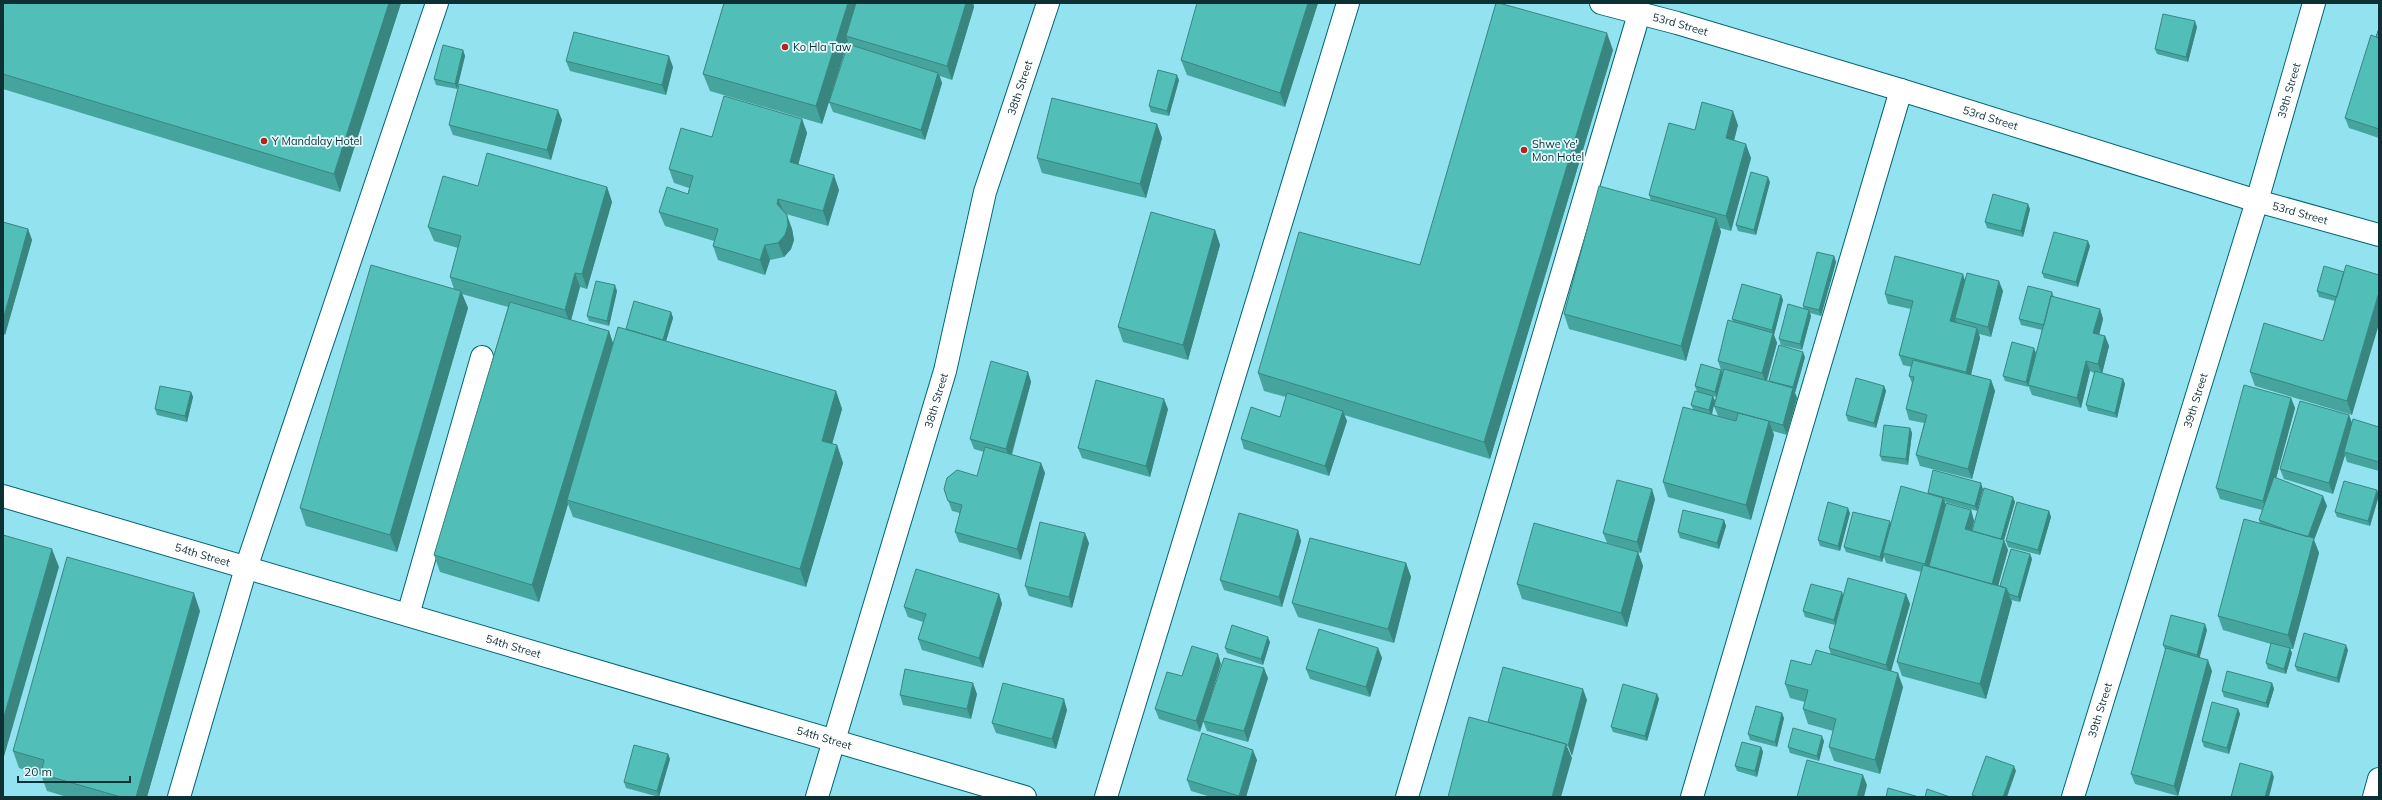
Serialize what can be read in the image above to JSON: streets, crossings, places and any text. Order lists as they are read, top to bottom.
{
  "streets": {
    "street": [
      "53rd Street",
      "38th Street",
      "39th Street",
      "54th Street"
    ]
  },
  "crossings": [
    ["53rd Street", "39th Street"],
    ["38th Street", "54th Street"]
  ],
  "places": ["Ko Hla Taw", "Y Mandalay Hotel", "Shwe Ye' Mon Hotel"],
  "scale_bar": "20 m"
}
